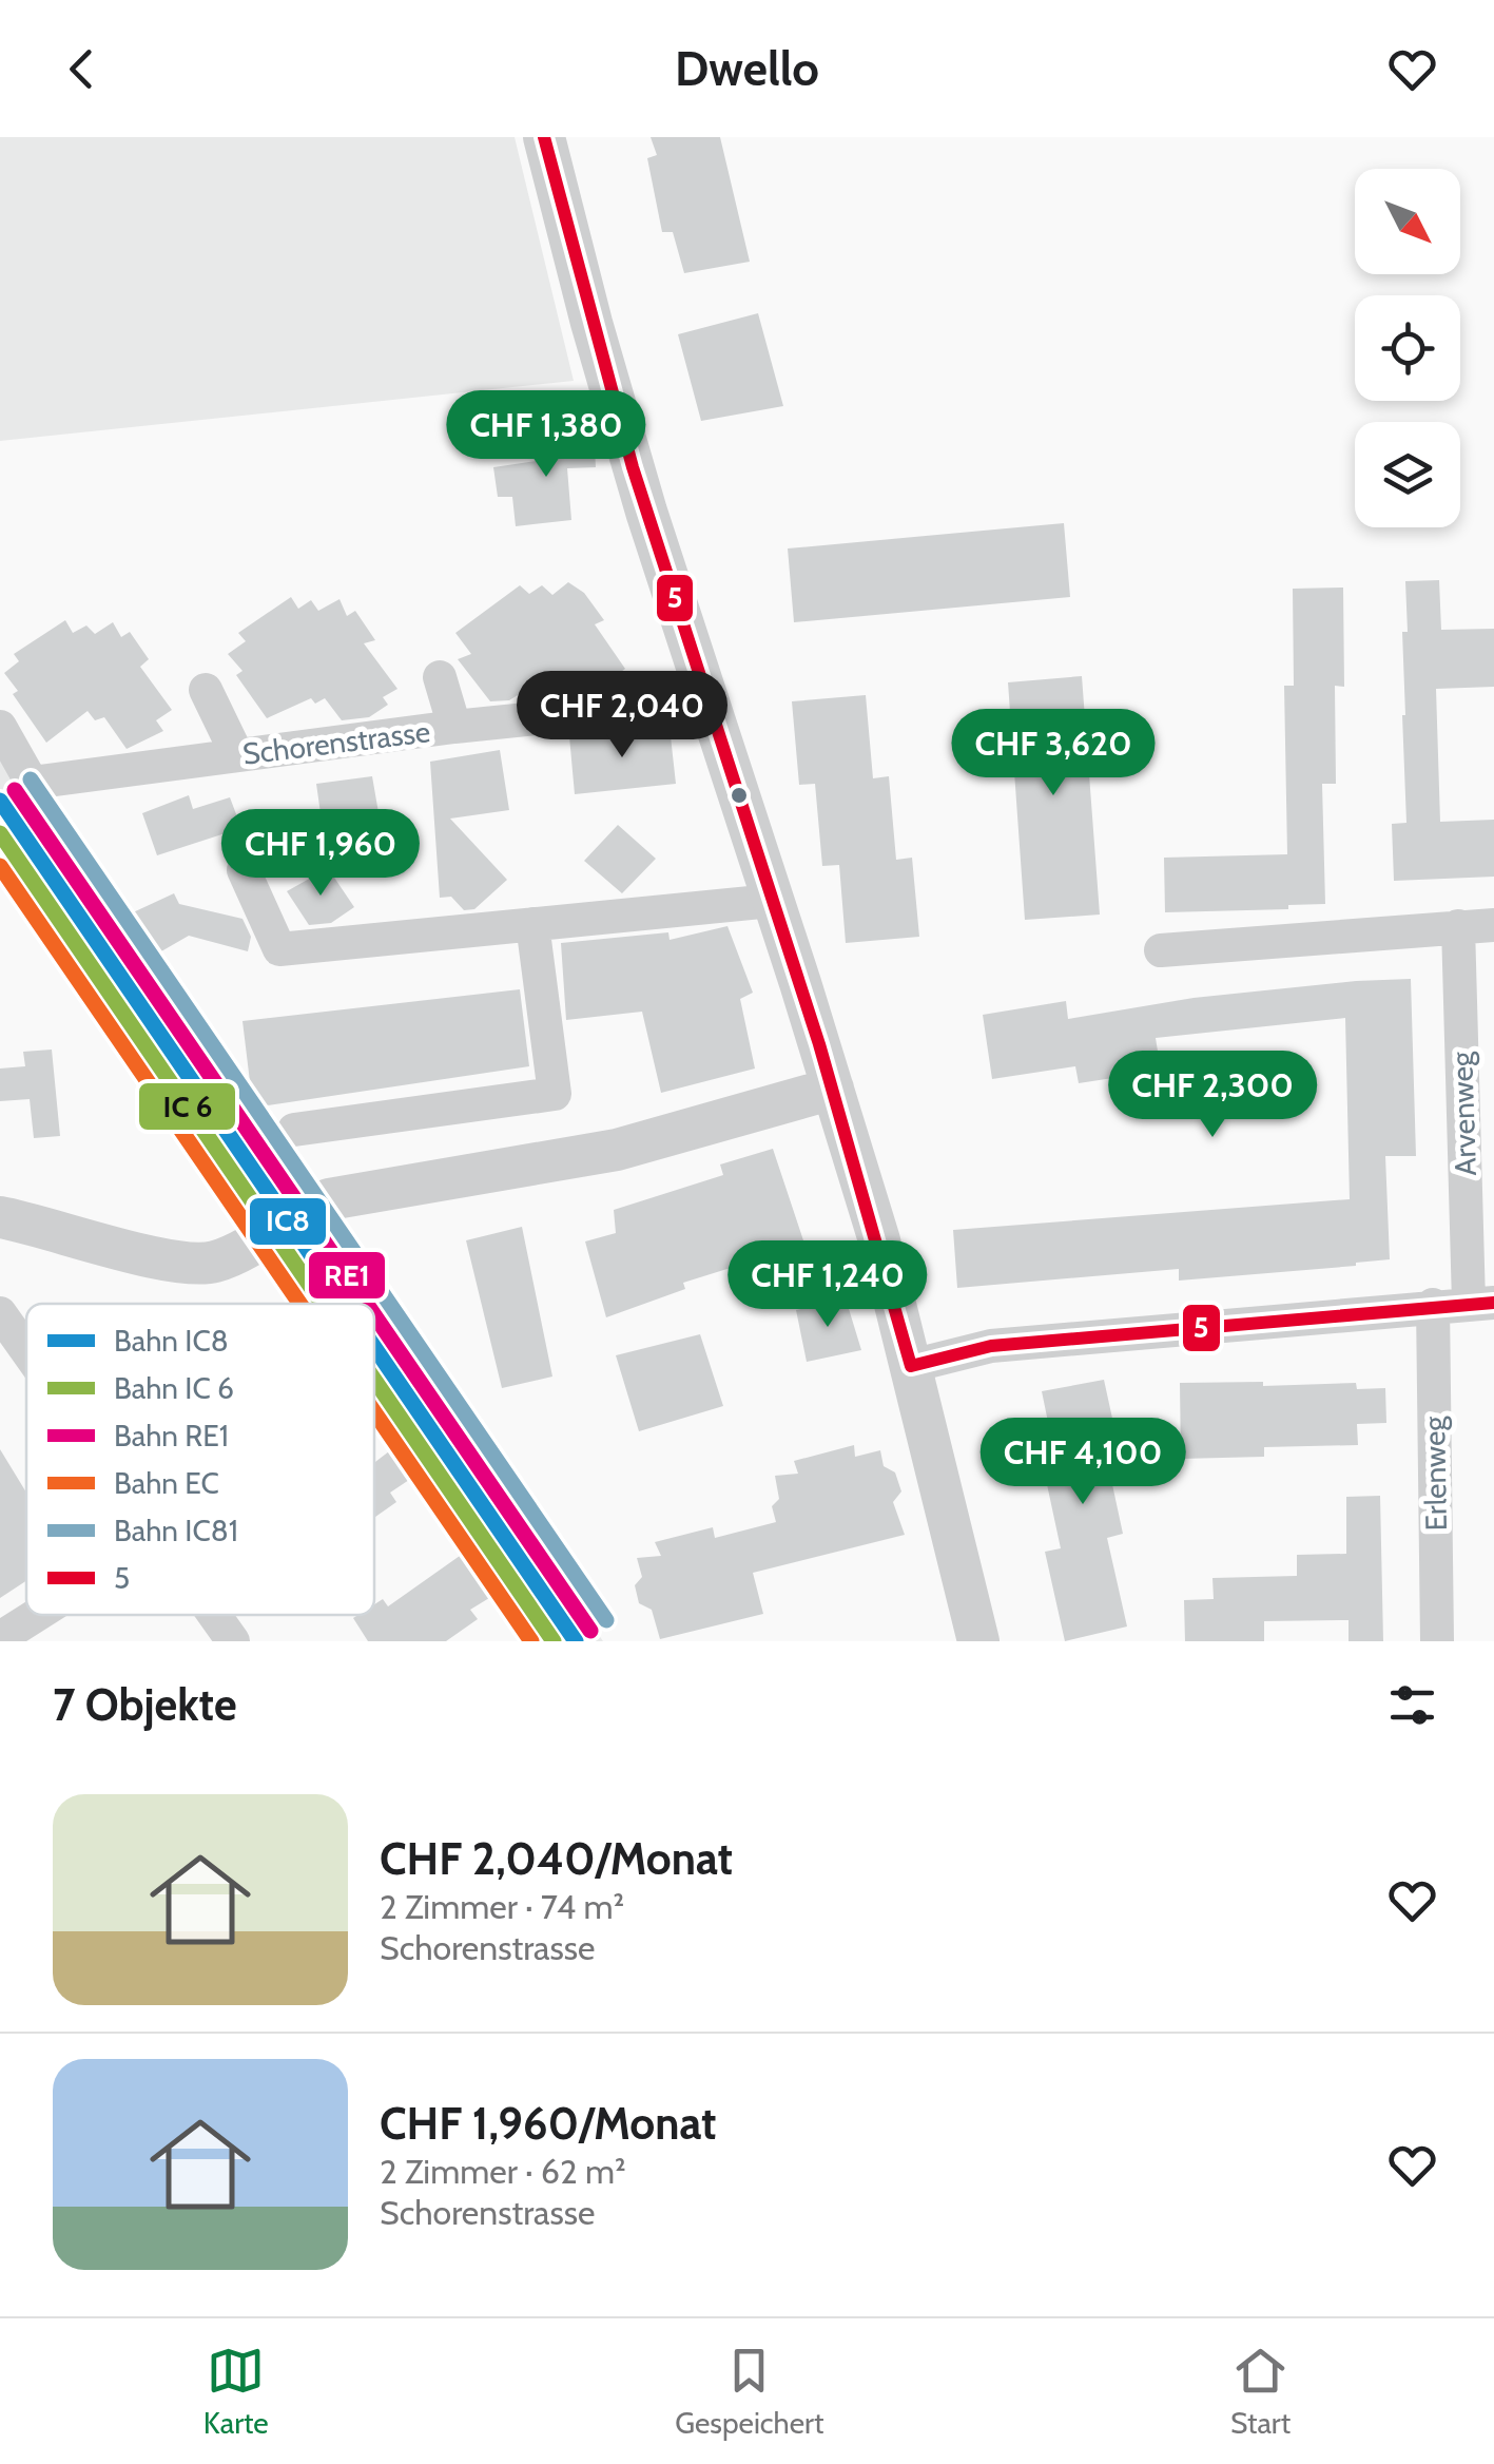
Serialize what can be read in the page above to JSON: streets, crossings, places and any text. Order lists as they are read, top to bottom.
{
  "streets": {
    "street": ["Schorenstrasse", "Arvenweg", "Erlenweg"]
  },
  "lines": [
    "transit line 5",
    "rail line IC81",
    "rail line RE1",
    "rail line IC8",
    "rail line EC"
  ],
  "legend": [
    "Bahn IC8",
    "Bahn IC 6",
    "Bahn RE1",
    "Bahn EC",
    "Bahn IC81",
    "5"
  ],
  "north": "bottom right",
  "page": {
    "header": "Dwello",
    "price": [
      "CHF 1,380",
      "CHF 2,040",
      "CHF 3,620",
      "CHF 1,960",
      "CHF 2,300",
      "CHF 1,240",
      "CHF 4,100"
    ],
    "heading": "7 Objekte",
    "list": [
      {
        "name": "CHF 2,040/Monat",
        "note": "2 Zimmer · 74 m² · Schorenstrasse"
      },
      {
        "name": "CHF 1,960/Monat",
        "note": "2 Zimmer · 62 m² · Schorenstrasse"
      }
    ],
    "tabs": ["Karte", "Gespeichert", "Start"]
  }
}
